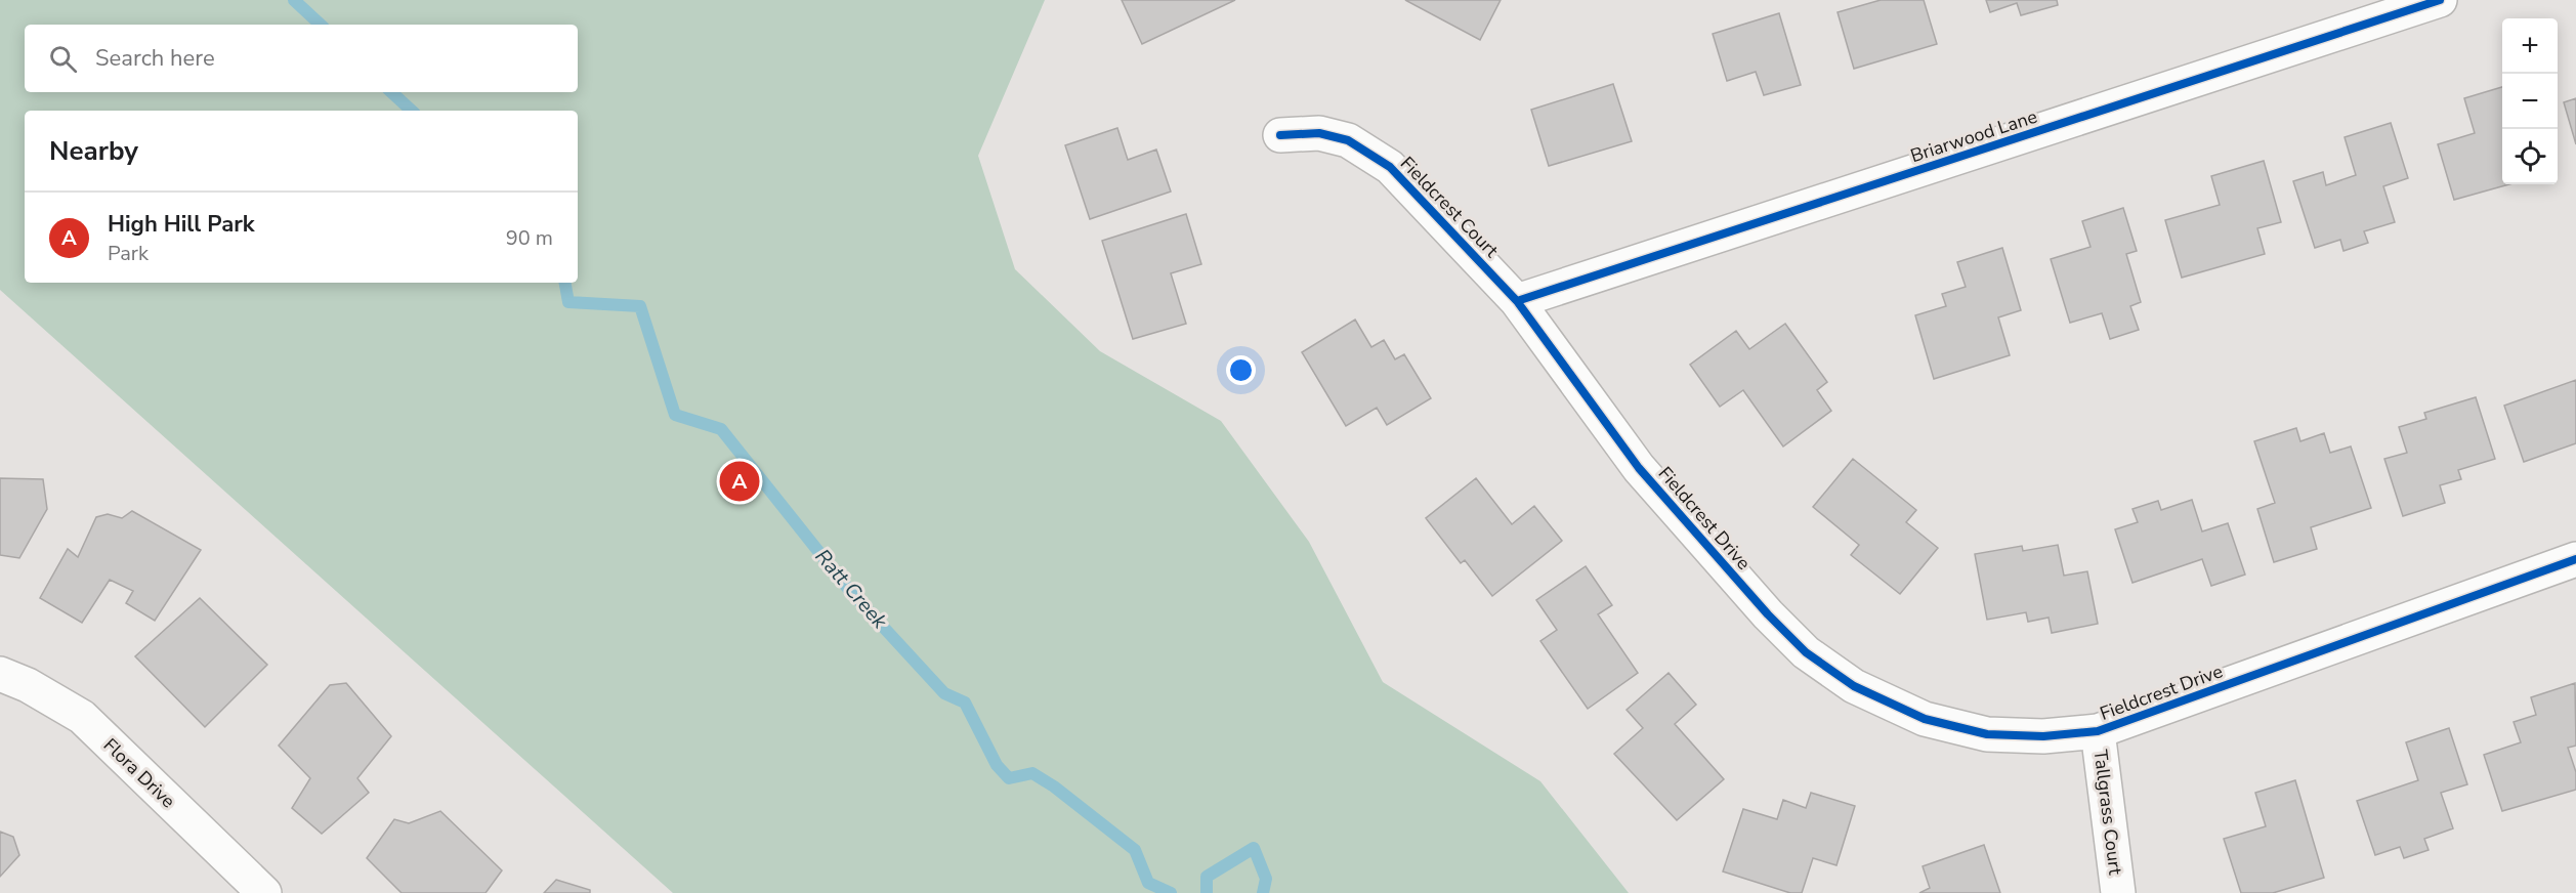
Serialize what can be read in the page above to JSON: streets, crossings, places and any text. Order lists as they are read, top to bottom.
{
  "streets": {
    "street": [
      "Briarwood Lane",
      "Fieldcrest Court",
      "Fieldcrest Drive",
      "Flora Drive",
      "Tallgrass Court"
    ]
  },
  "crossings": [
    ["Briarwood Lane", "Fieldcrest Court"],
    ["Briarwood Lane", "Fieldcrest Drive"],
    ["Fieldcrest Court", "Fieldcrest Drive"],
    ["Fieldcrest Drive", "Tallgrass Court"]
  ],
  "water": ["Ratt Creek"],
  "page": {
    "map_buttons": ["+", "−"],
    "search": "Search here",
    "heading": "Nearby",
    "list": [
      {
        "mark": "A",
        "name": "High Hill Park",
        "note": "Park",
        "value": "90 m"
      }
    ],
    "pins": "A"
  }
}
